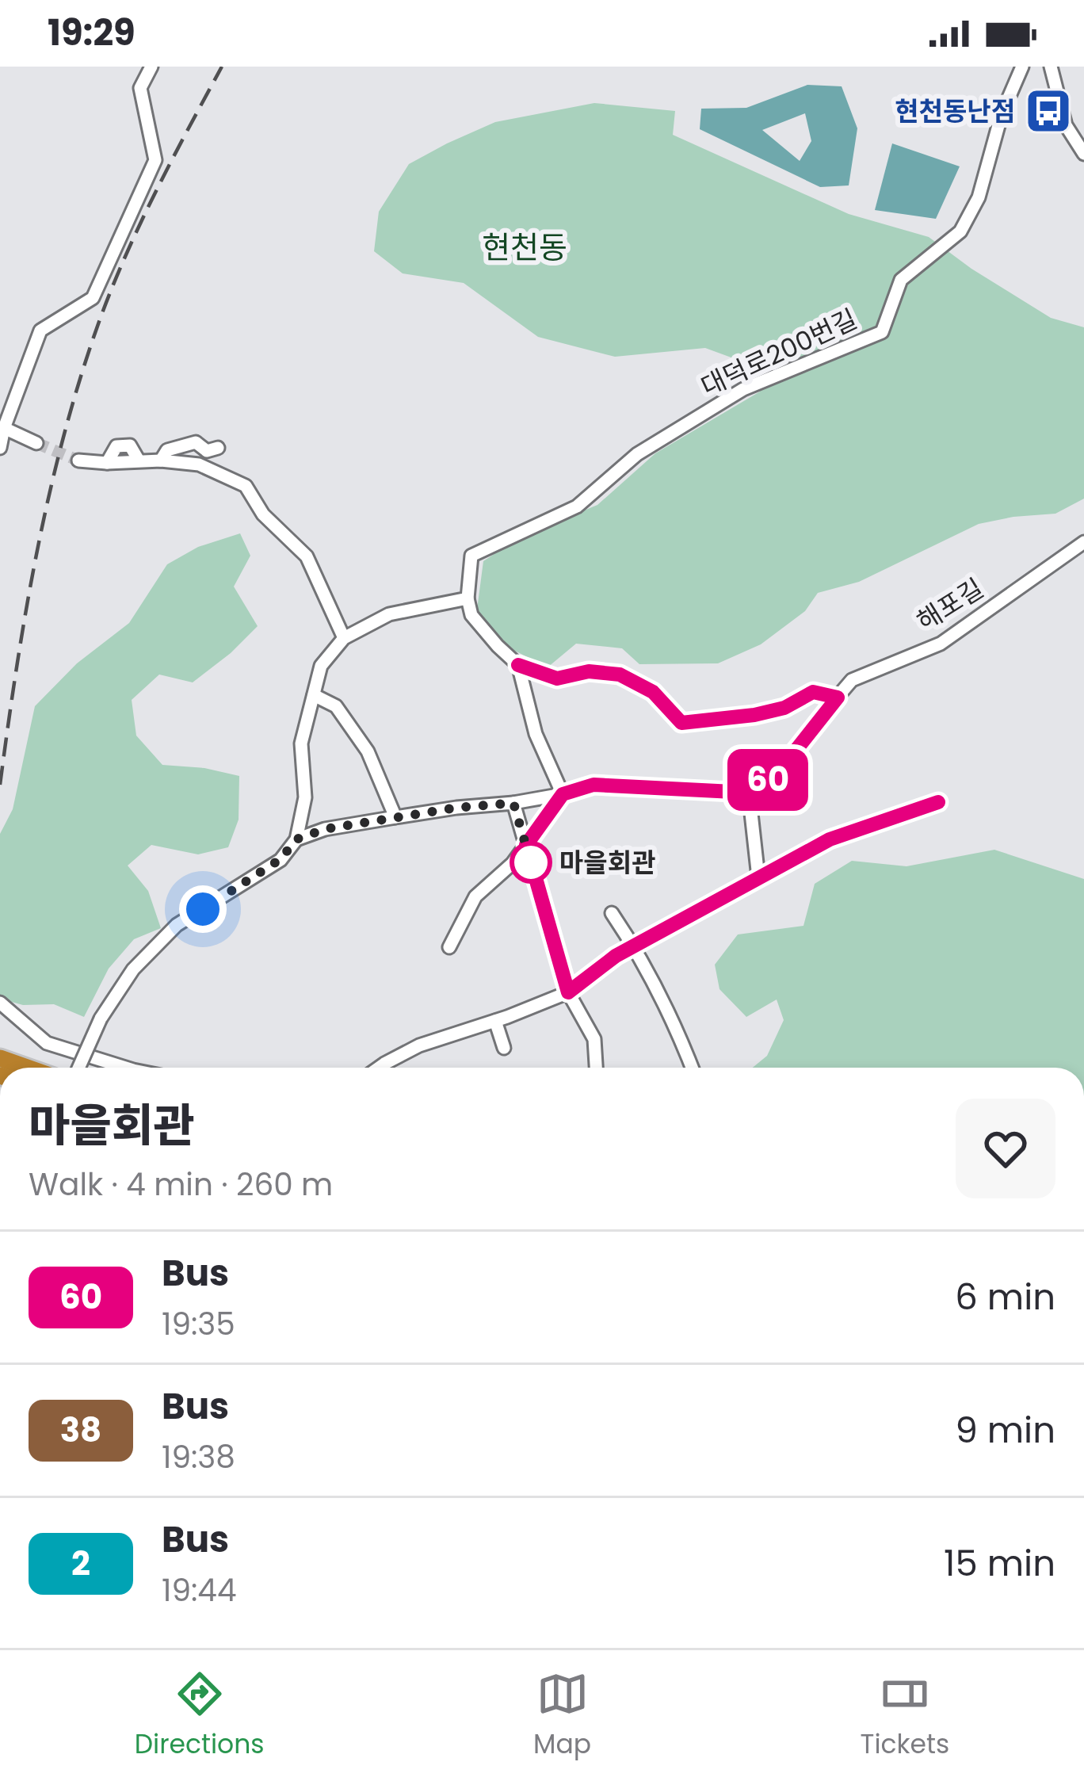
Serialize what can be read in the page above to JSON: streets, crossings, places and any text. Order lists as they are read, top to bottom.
{
  "streets": {
    "street": ["대덕로200번길", "해포길"]
  },
  "districts": ["현천동"],
  "places": {
    "bus stop": ["현천동난점"],
    "other": ["마을회관"]
  },
  "lines": ["bus line 60"],
  "page": {
    "status": "19:29",
    "on_map": "60",
    "heading": ["마을회관", "Walk · 4 min · 260 m"],
    "list": [
      {
        "mark": "60",
        "name": "Bus",
        "note": "19:35",
        "value": "6 min"
      },
      {
        "mark": "38",
        "name": "Bus",
        "note": "19:38",
        "value": "9 min"
      },
      {
        "mark": "2",
        "name": "Bus",
        "note": "19:44",
        "value": "15 min"
      }
    ],
    "tabs": ["Directions", "Map", "Tickets"]
  }
}
